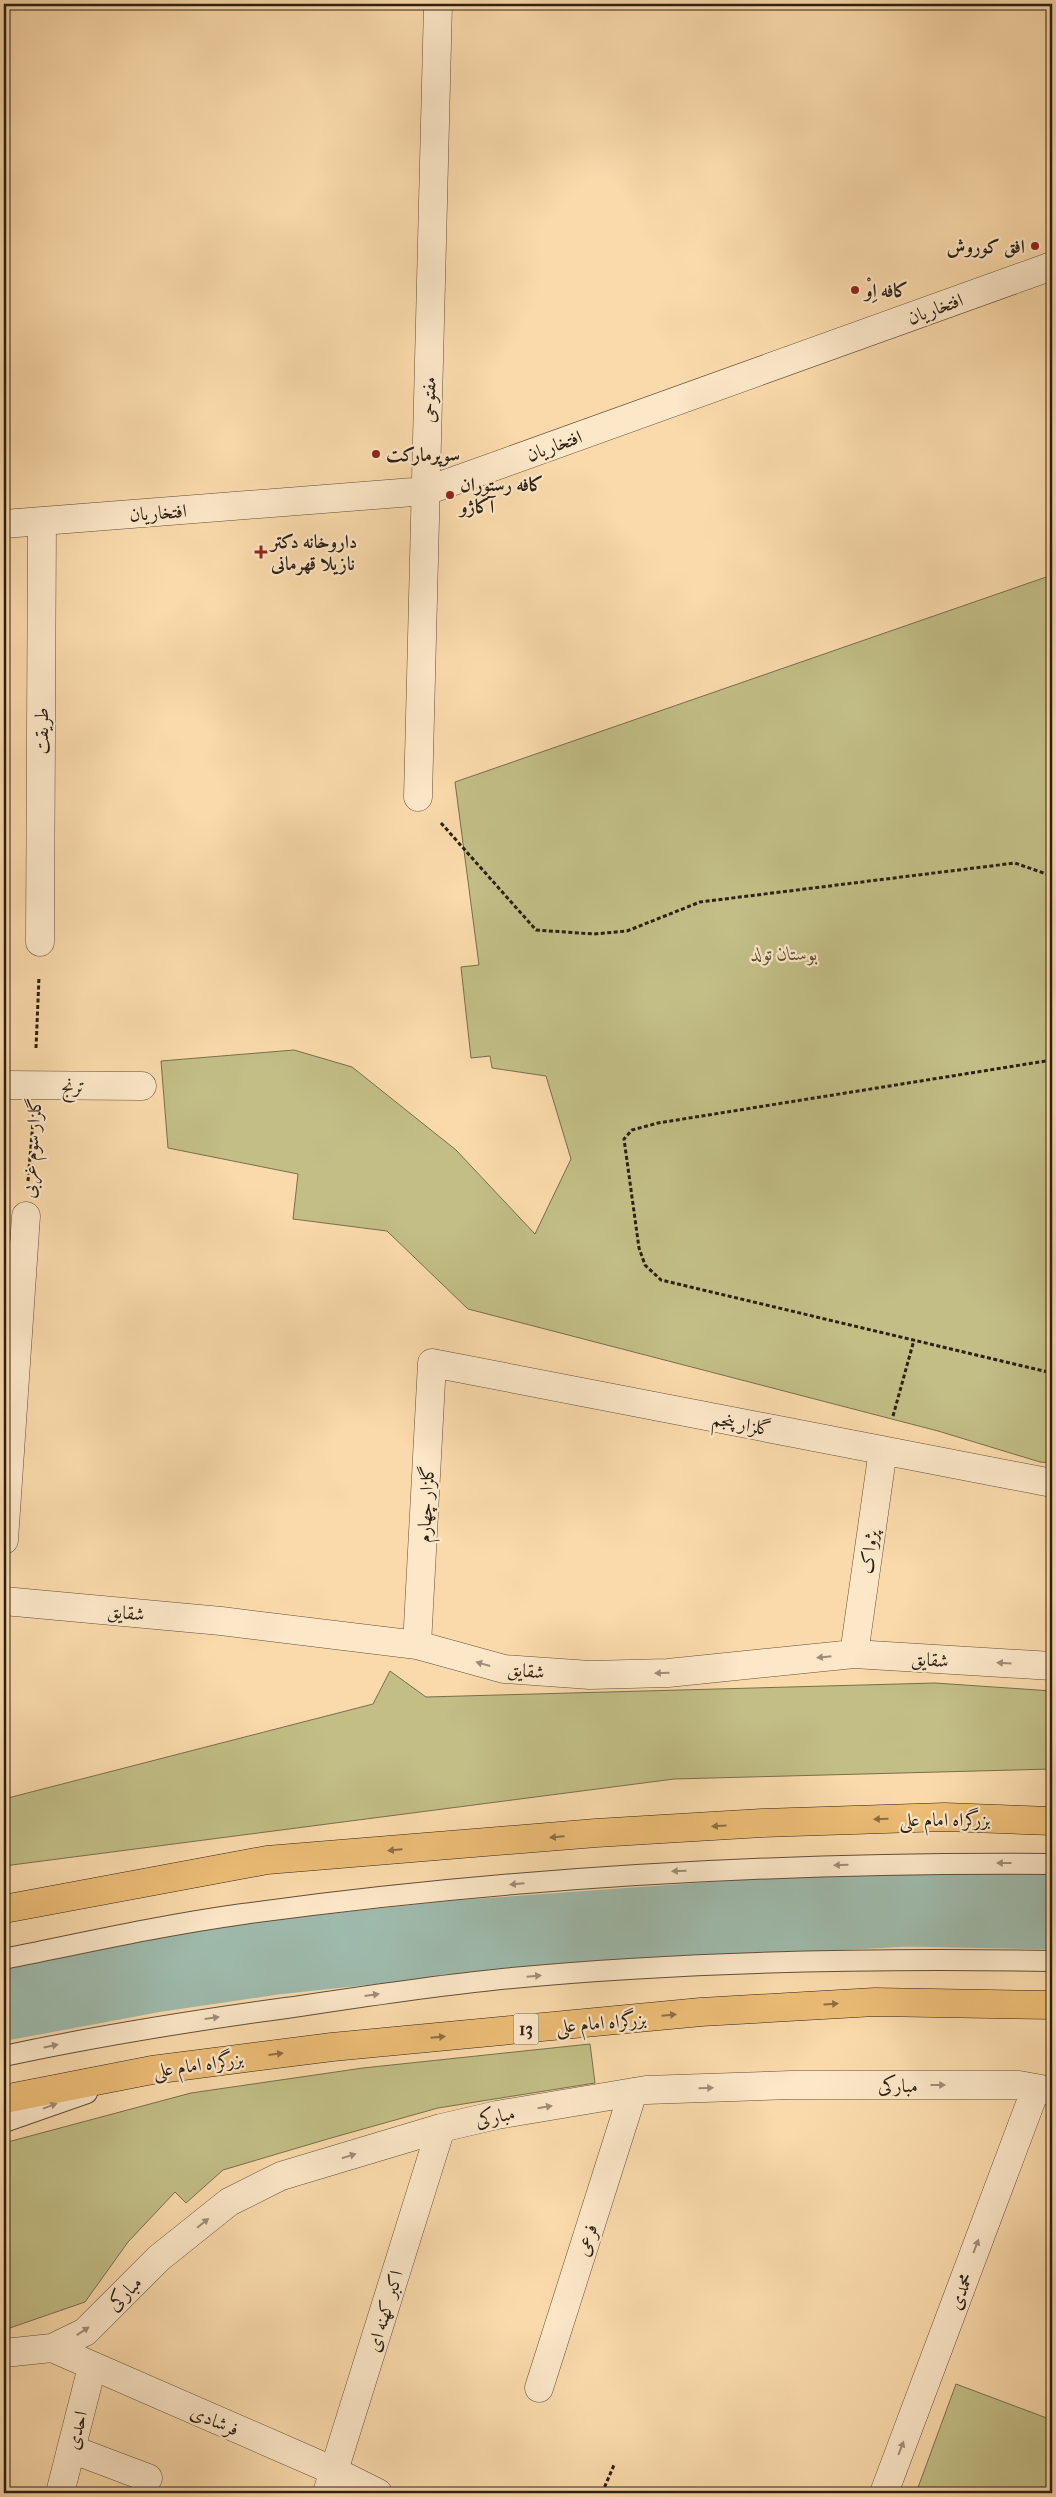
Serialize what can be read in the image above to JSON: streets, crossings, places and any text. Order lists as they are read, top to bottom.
{
  "streets": {
    "highway": ["بزرگراه امام علی", "13"],
    "street": [
      "افتخاریان",
      "مفتوحی",
      "طریقت",
      "ترنج",
      "گلزار سوم غربی",
      "گلزار پنجم",
      "گلزار چهارم",
      "پژواک",
      "شقایق",
      "مبارکی",
      "فرعی",
      "محمدی",
      "اکبر کهنه ای",
      "فرشادی",
      "احدی"
    ]
  },
  "crossings": [
    ["افتخاریان", "مفتوحی"],
    ["افتخاریان", "طریقت"],
    ["طریقت", "گلزار سوم غربی"],
    ["ترنج", "گلزار سوم غربی"],
    ["گلزار پنجم", "گلزار چهارم"],
    ["گلزار پنجم", "پژواک"],
    ["گلزار چهارم", "شقایق"],
    ["پژواک", "شقایق"],
    ["مبارکی", "فرعی"],
    ["مبارکی", "محمدی"],
    ["مبارکی", "اکبر کهنه ای"],
    ["مبارکی", "فرشادی"],
    ["اکبر کهنه ای", "فرشادی"],
    ["فرشادی", "احدی"]
  ],
  "one_way": ["شقایق", "مبارکی", "محمدی"],
  "parks": ["بوستان تولد"],
  "places": {
    "other": [
      "افق کوروش",
      "کافه اِوْ",
      "سوپرمارکت",
      "کافه رستوران آکاژو"
    ],
    "health": ["داروخانه دکتر نازیلا قهرمانی"]
  }
}
